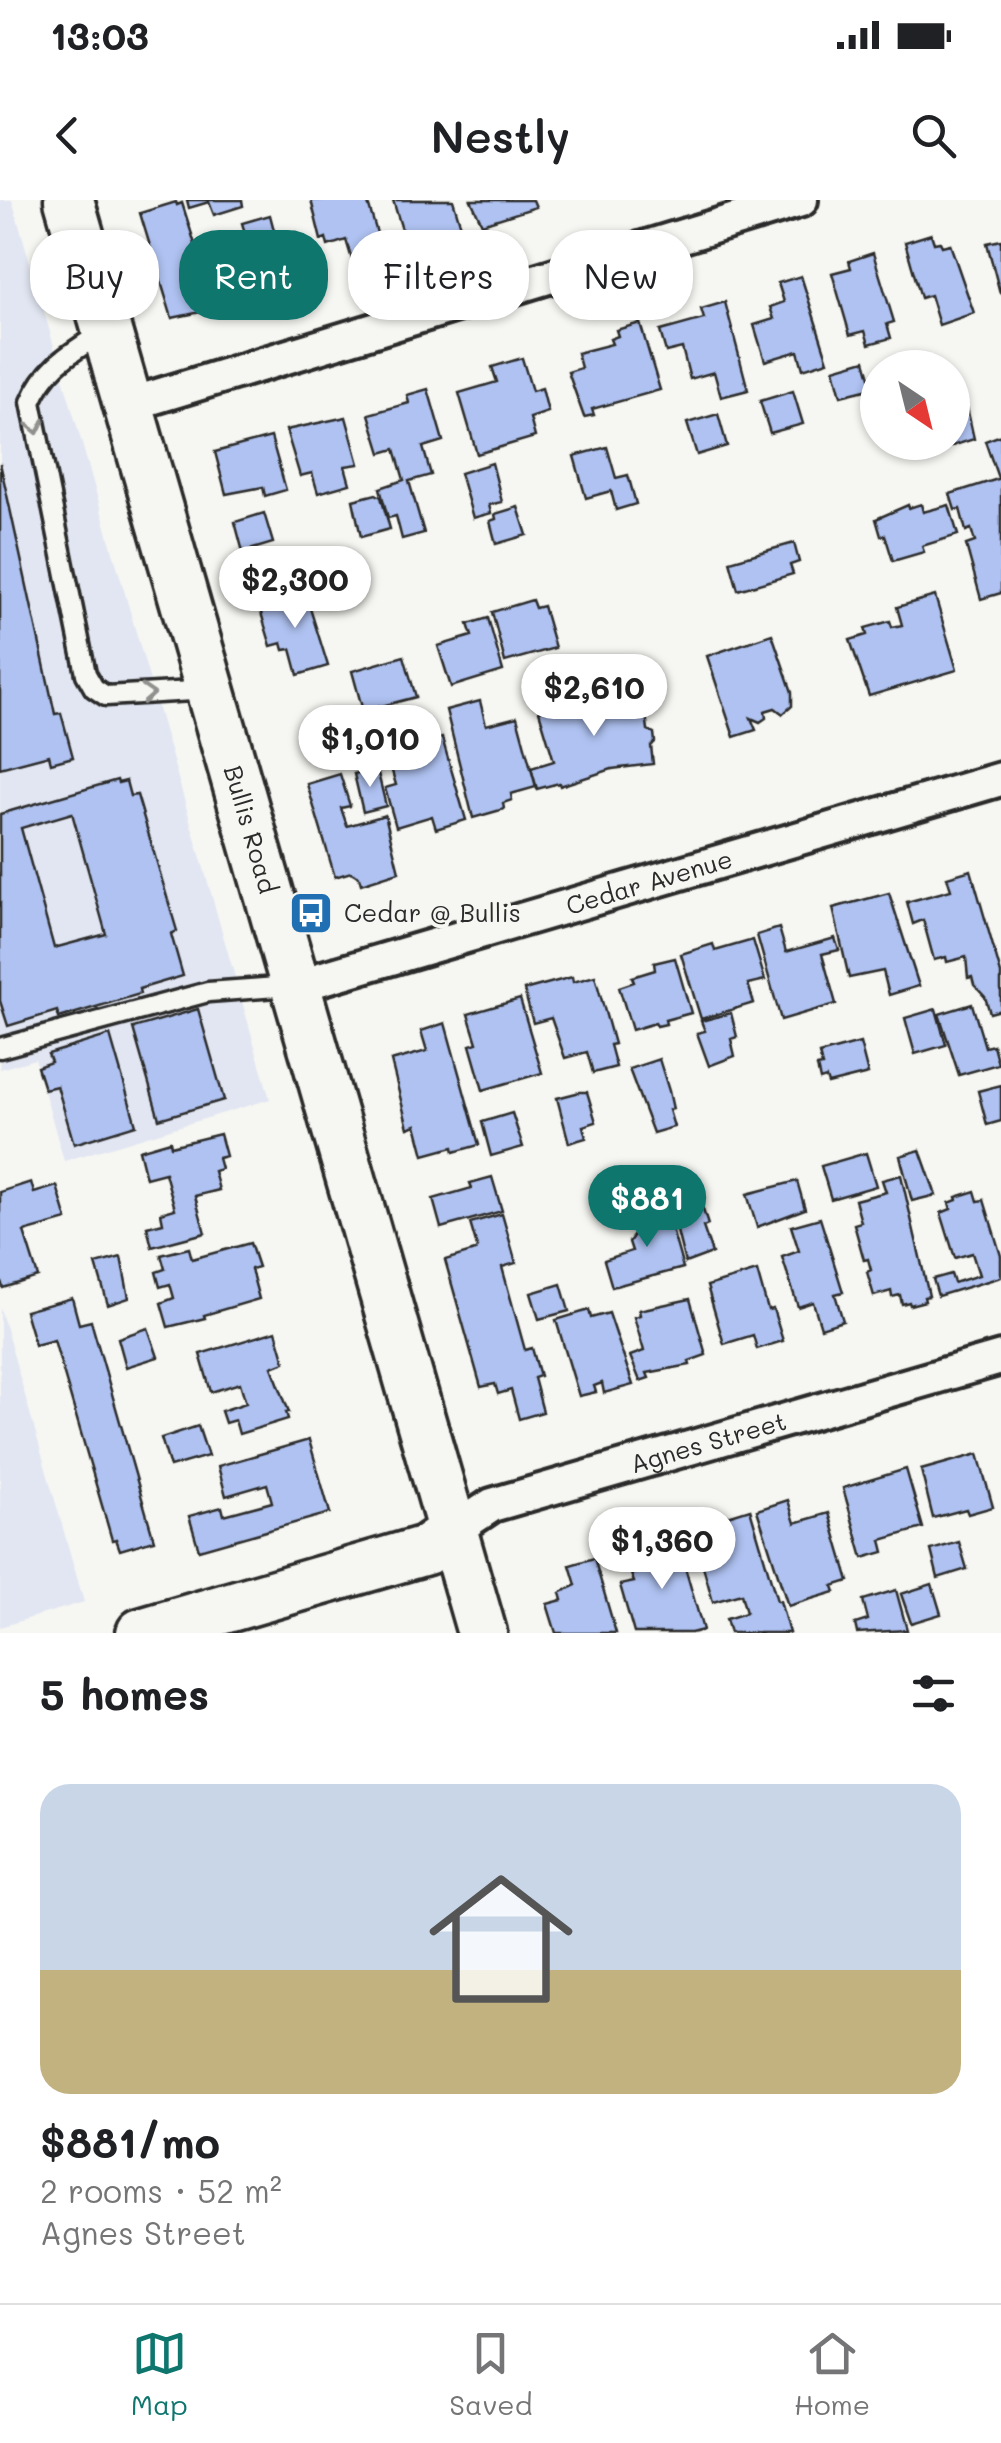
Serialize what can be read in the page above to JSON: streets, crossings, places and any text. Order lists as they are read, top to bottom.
{
  "streets": {
    "street": ["Bullis Road", "Cedar Avenue", "Agnes Street"]
  },
  "crossings": [
    ["Bullis Road", "Cedar Avenue"],
    ["Bullis Road", "Agnes Street"]
  ],
  "places": {
    "bus stop": ["Cedar @ Bullis"]
  },
  "north": "bottom right",
  "page": {
    "status": "13:03",
    "header": "Nestly",
    "chip": [
      "Buy",
      "Rent",
      "Filters",
      "New"
    ],
    "price": [
      "$2,300",
      "$2,610",
      "$1,010",
      "$881",
      "$1,360"
    ],
    "heading": "5 homes",
    "list": [
      {
        "name": "$881/mo",
        "note": "2 rooms · 52 m² · Agnes Street"
      }
    ],
    "tabs": ["Map", "Saved", "Home"]
  }
}
